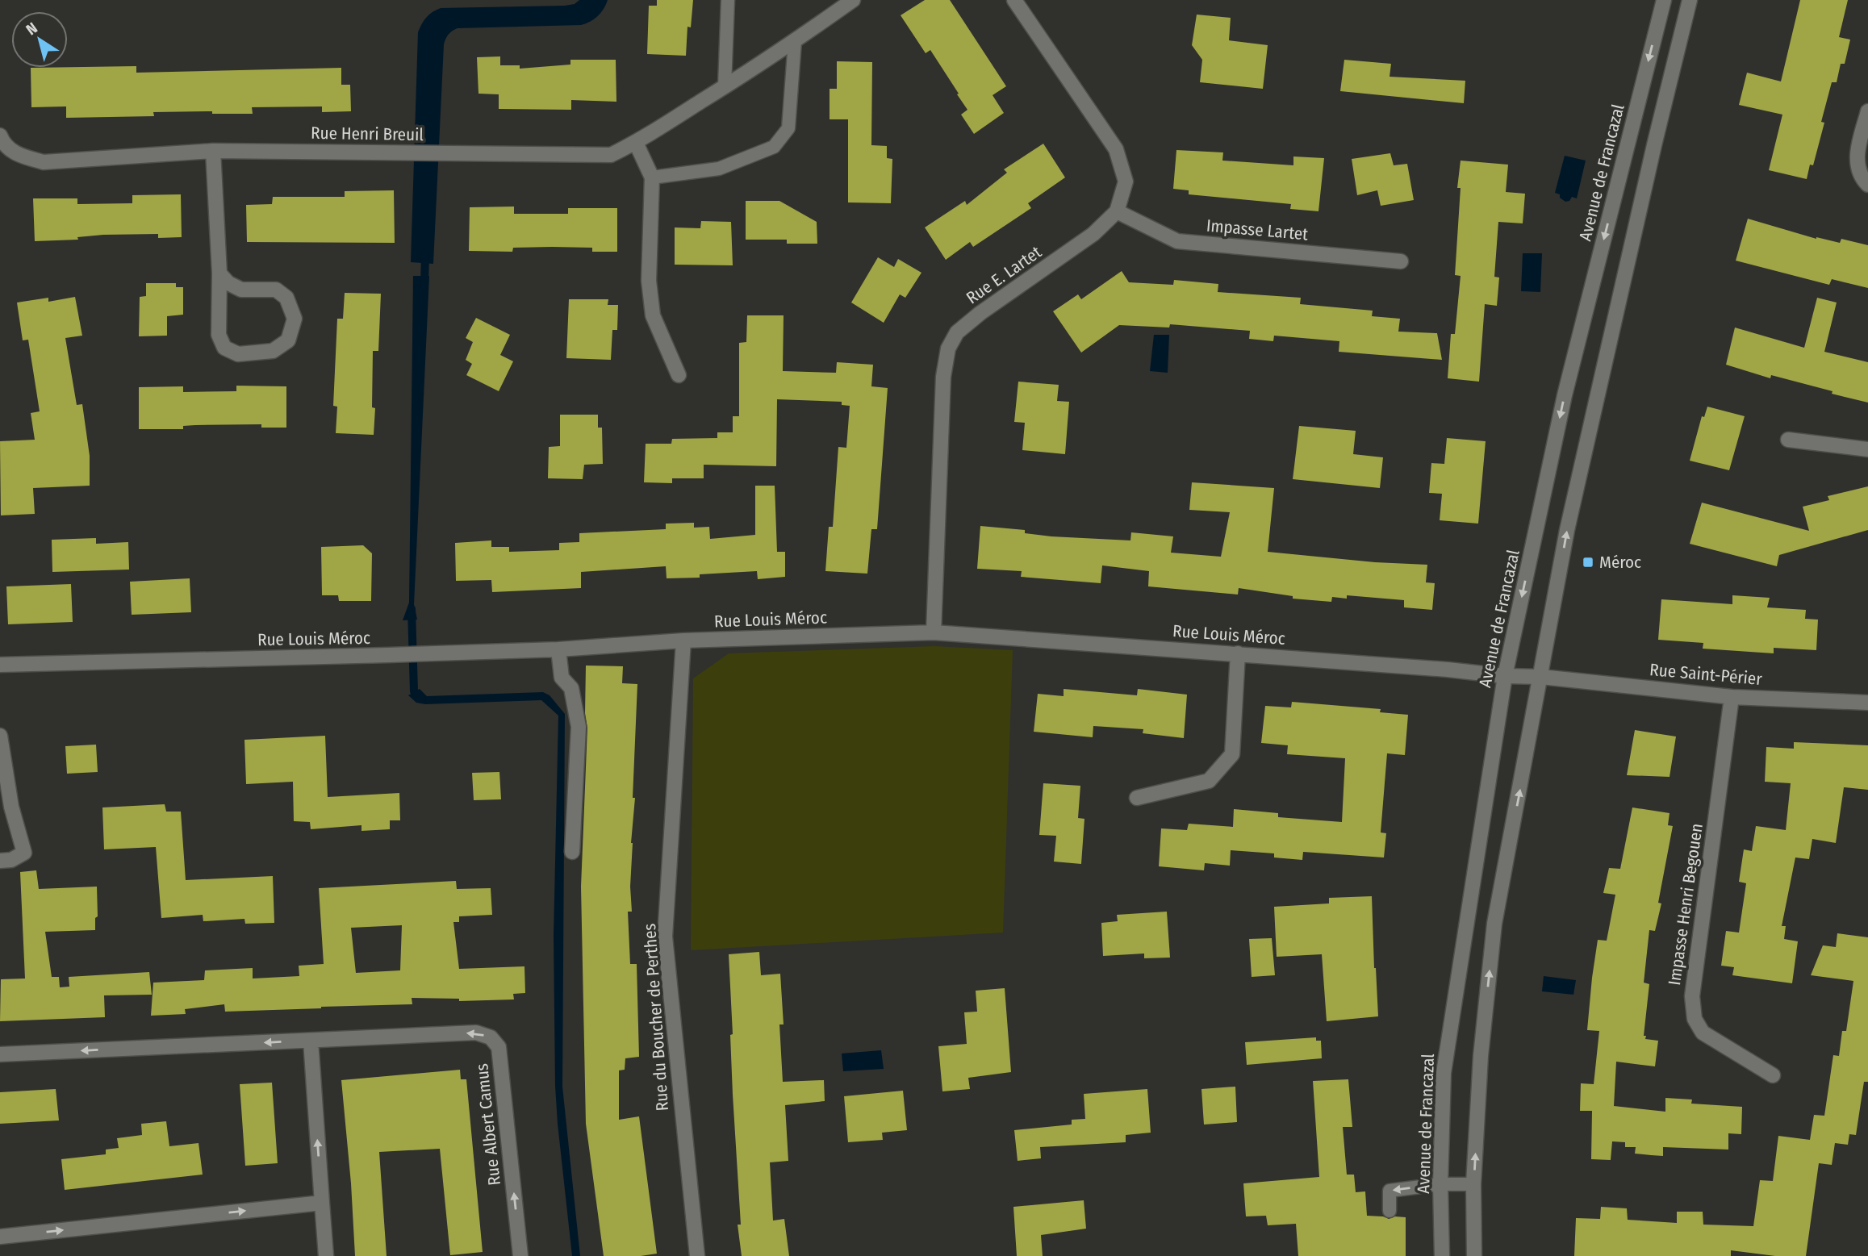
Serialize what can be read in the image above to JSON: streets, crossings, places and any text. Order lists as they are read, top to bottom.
{
  "streets": {
    "street": [
      "Rue Henri Breuil",
      "Avenue de Francazal",
      "Impasse Lartet",
      "Rue E. Lartet",
      "Rue Louis Méroc",
      "Rue Saint-Périer",
      "Impasse Henri Begouen",
      "Rue du Boucher de Perthes",
      "Rue Albert Camus"
    ]
  },
  "crossings": [
    ["Avenue de Francazal", "Rue Louis Méroc"],
    ["Impasse Lartet", "Rue E. Lartet"],
    ["Rue E. Lartet", "Rue Louis Méroc"],
    ["Rue Louis Méroc", "Rue Saint-Périer"],
    ["Rue Louis Méroc", "Rue du Boucher de Perthes"],
    ["Rue Saint-Périer", "Impasse Henri Begouen"]
  ],
  "places": {
    "transit": ["Méroc"]
  },
  "north": "top left"
}
